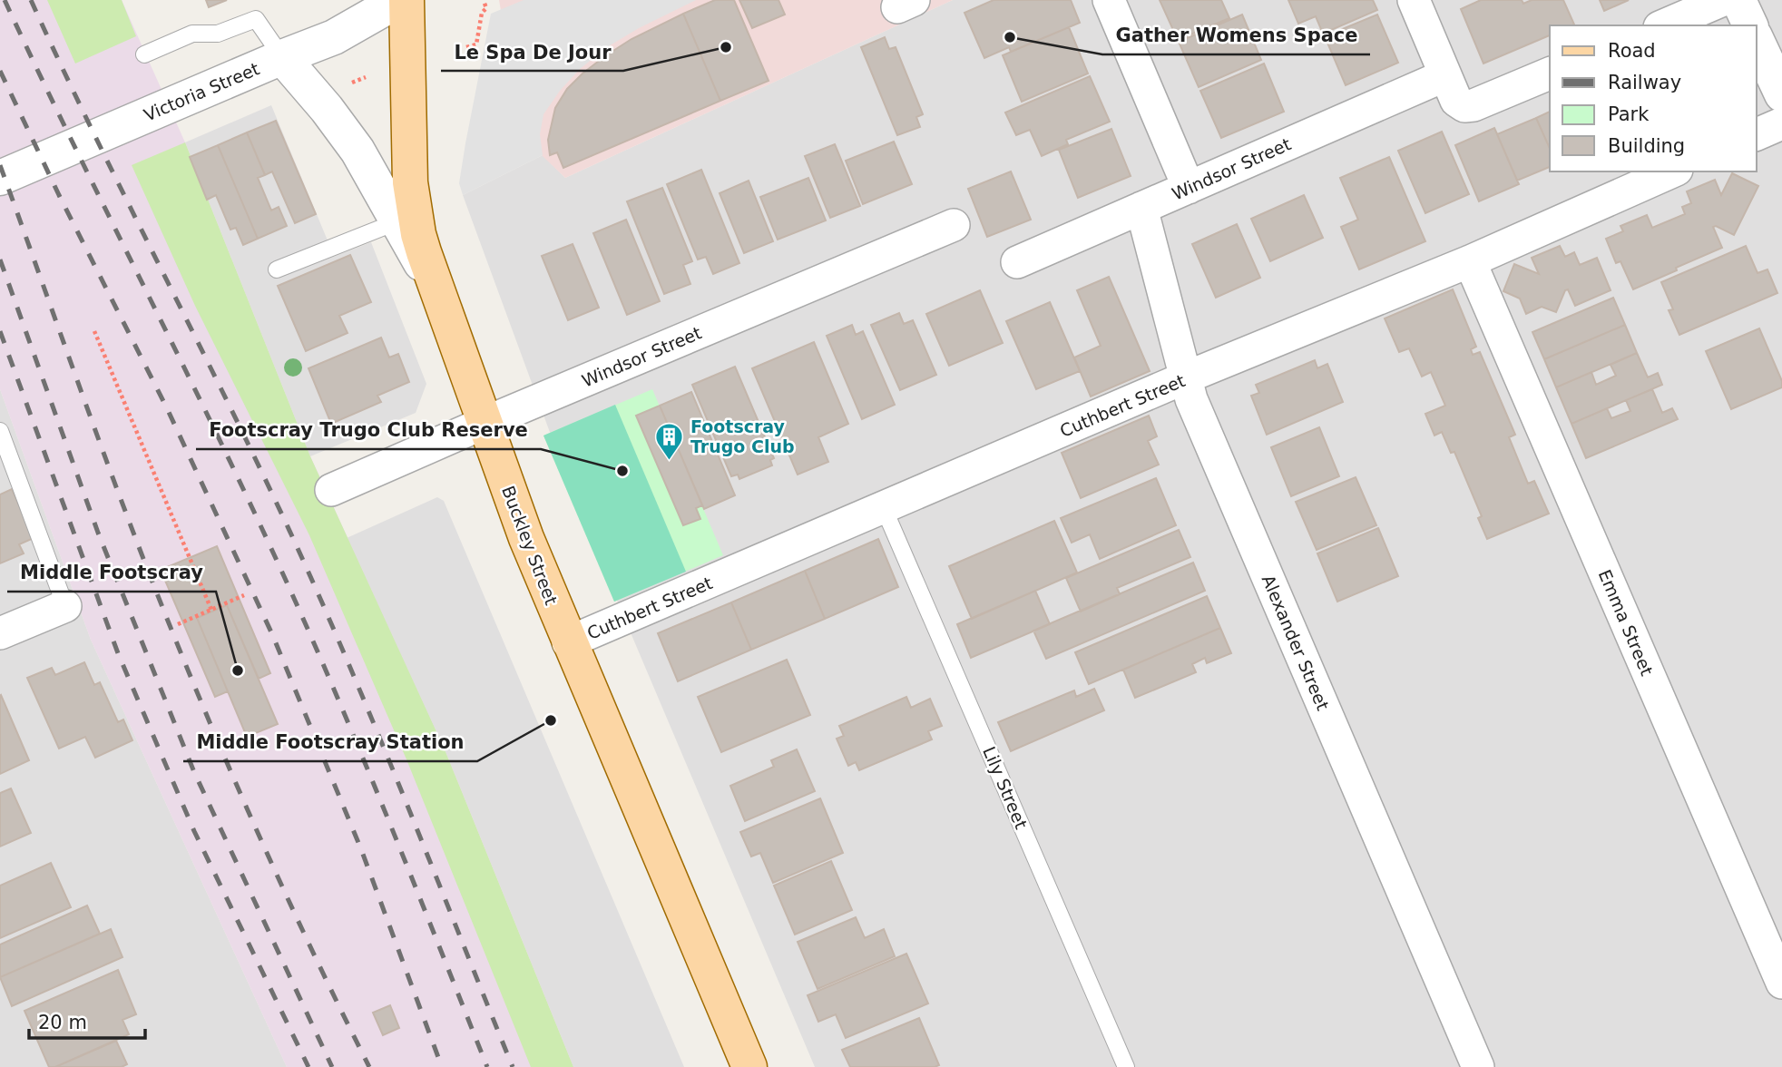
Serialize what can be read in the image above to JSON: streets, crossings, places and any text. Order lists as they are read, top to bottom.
{
  "streets": {
    "main road": ["Buckley Street"],
    "street": [
      "Victoria Street",
      "Windsor Street",
      "Cuthbert Street",
      "Emma Street",
      "Alexander Street"
    ],
    "lane": ["Lily Street"]
  },
  "crossings": [
    ["Windsor Street", "Buckley Street"],
    ["Windsor Street", "Alexander Street"],
    ["Cuthbert Street", "Buckley Street"],
    ["Cuthbert Street", "Emma Street"],
    ["Cuthbert Street", "Alexander Street"],
    ["Cuthbert Street", "Lily Street"]
  ],
  "places": {
    "other": [
      "Gather Womens Space",
      "Le Spa De Jour",
      "Footscray Trugo Club Reserve",
      "Middle Footscray",
      "Middle Footscray Station"
    ],
    "building": ["Footscray Trugo Club"]
  },
  "legend": [
    "Road",
    "Railway",
    "Park",
    "Building"
  ],
  "scale_bar": "20 m"
}
